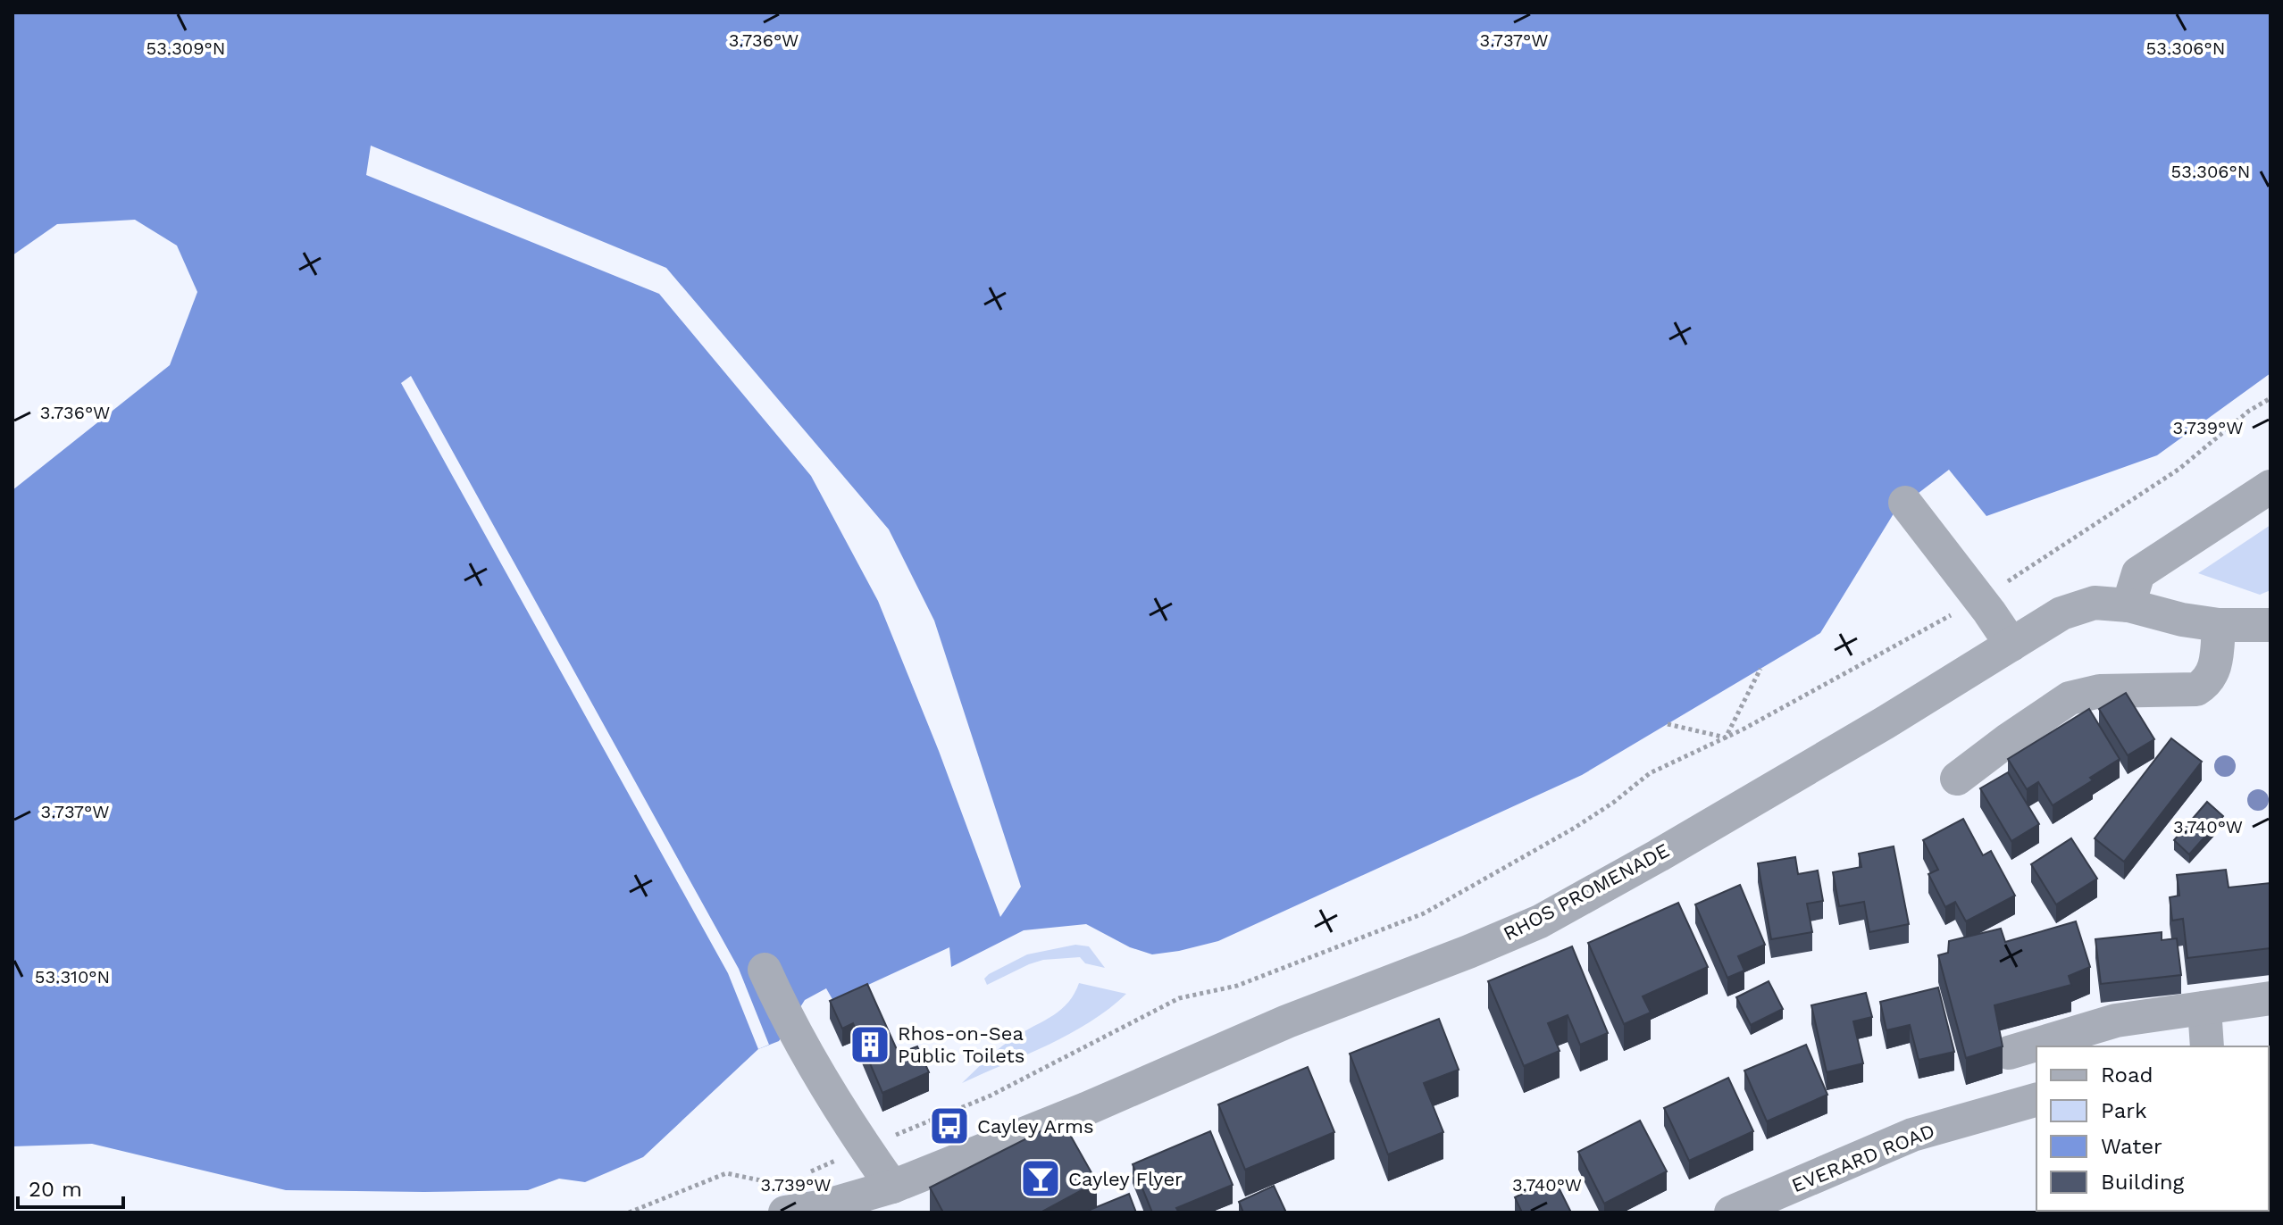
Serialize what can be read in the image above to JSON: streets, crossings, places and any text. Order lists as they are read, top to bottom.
{
  "streets": {
    "street": ["RHOS PROMENADE", "EVERARD ROAD"]
  },
  "places": {
    "building": ["Rhos-on-Sea Public Toilets"],
    "bus stop": ["Cayley Arms"],
    "bar": ["Cayley Flyer"]
  },
  "legend": [
    "Road",
    "Park",
    "Water",
    "Building"
  ],
  "scale_bar": "20 m",
  "coordinates": [
    "3.736°W",
    "3.737°W",
    "53.309°N",
    "53.306°N",
    "3.739°W",
    "3.740°W",
    "53.310°N"
  ]
}
